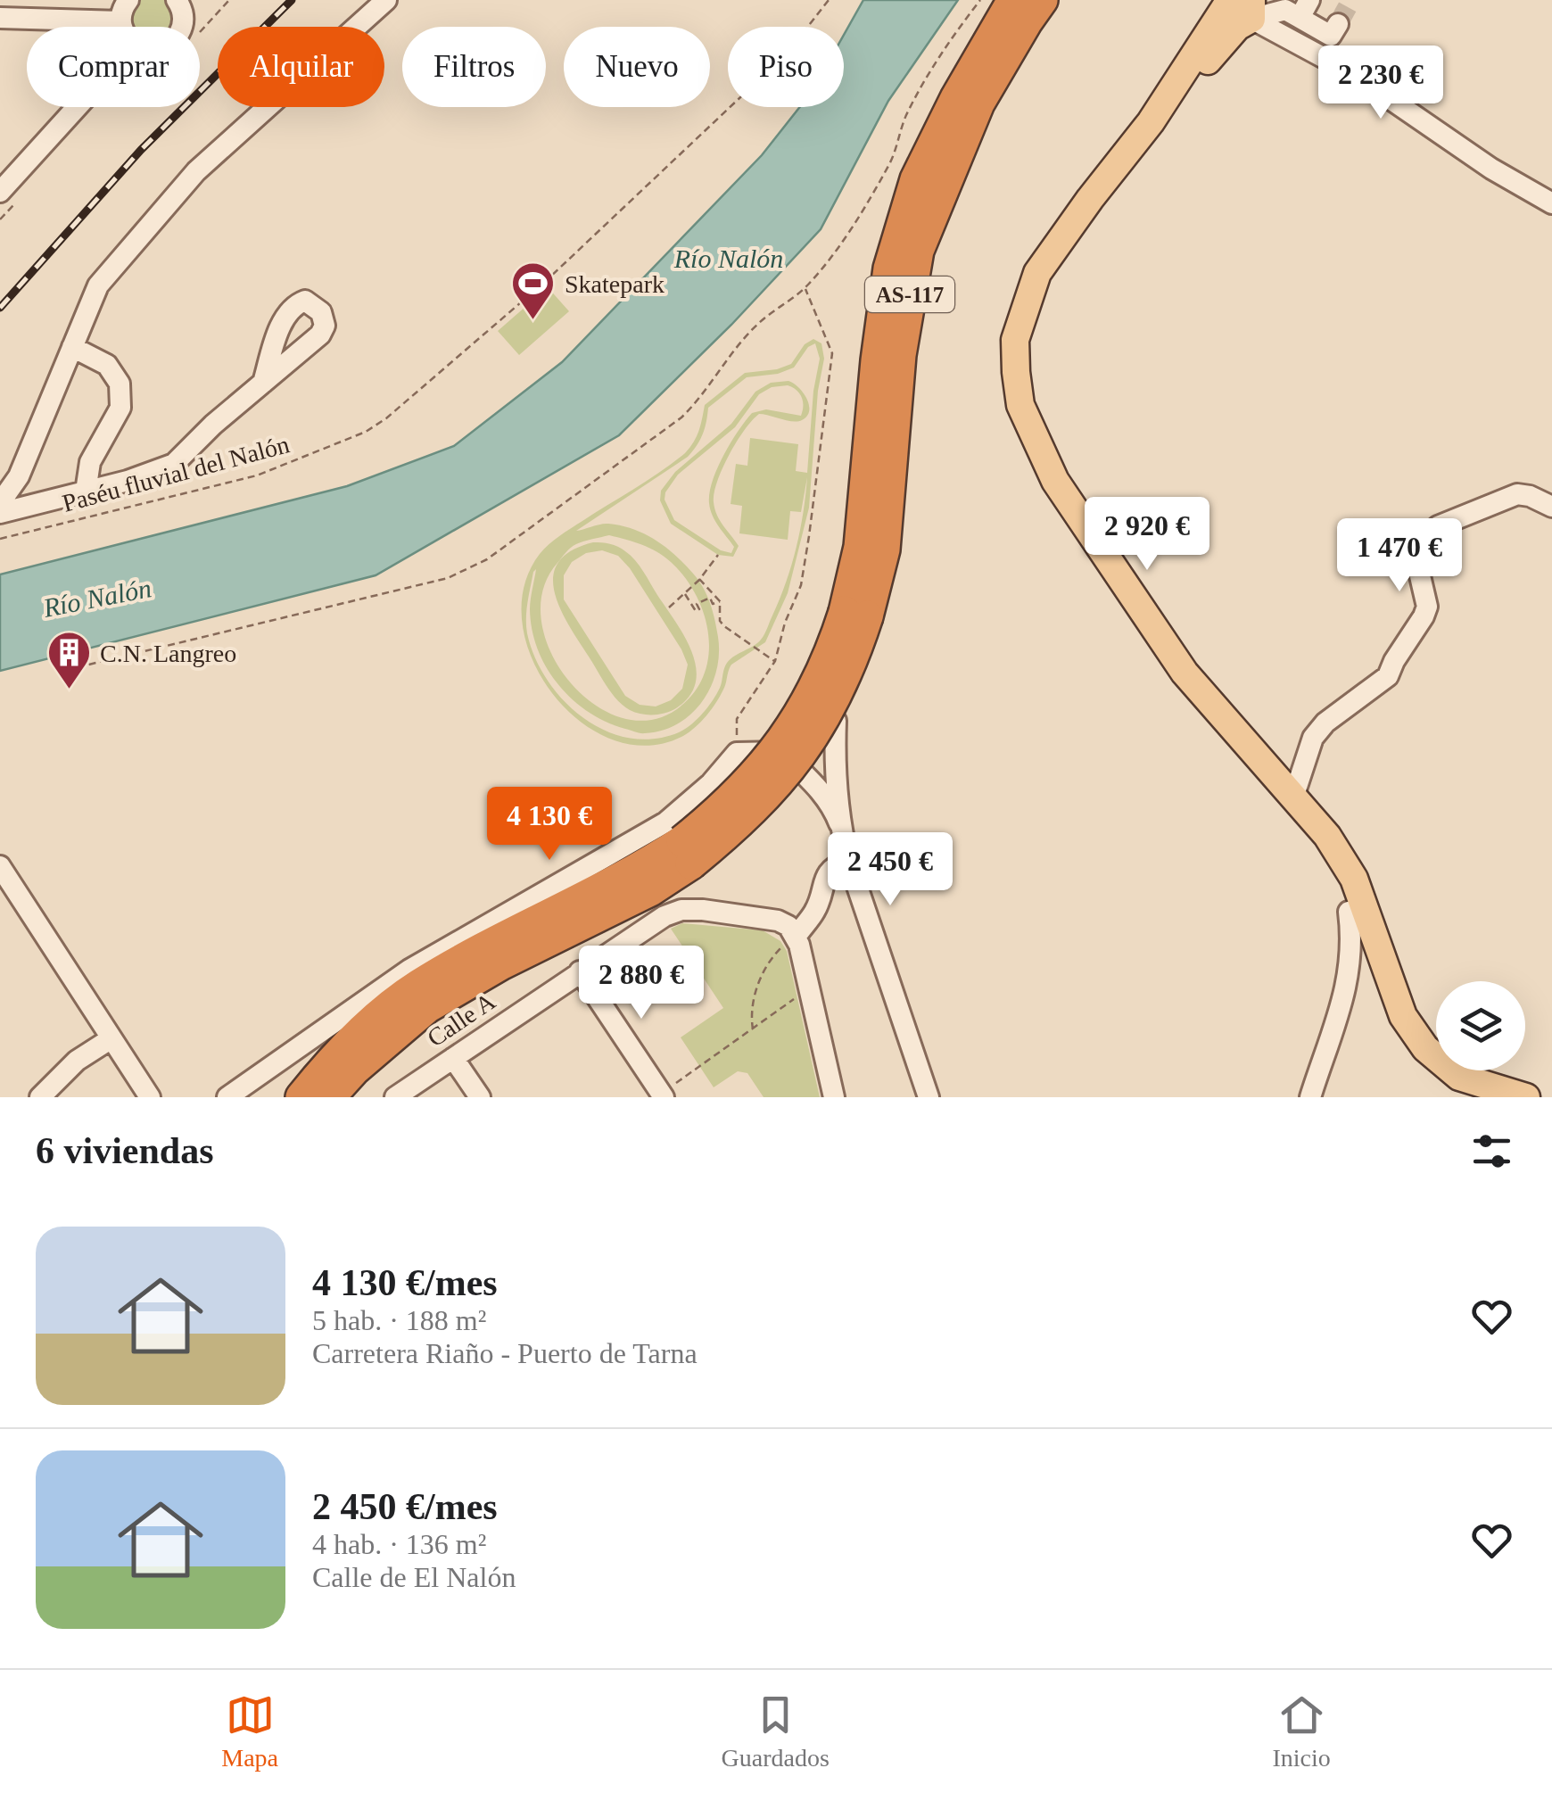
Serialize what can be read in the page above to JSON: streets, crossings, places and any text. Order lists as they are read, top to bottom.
{
  "streets": {
    "highway": ["AS-117"],
    "street": ["Calle A"],
    "path": ["Paséu fluvial del Nalón"]
  },
  "water": ["Río Nalón"],
  "places": {
    "sports": ["Skatepark"],
    "building": ["C.N. Langreo"]
  },
  "page": {
    "chip": [
      "Comprar",
      "Alquilar",
      "Filtros",
      "Nuevo",
      "Piso"
    ],
    "price": [
      "2 230 €",
      "2 920 €",
      "1 470 €",
      "4 130 €",
      "2 450 €",
      "2 880 €"
    ],
    "heading": "6 viviendas",
    "list": [
      {
        "name": "4 130 €/mes",
        "note": "5 hab. · 188 m² · Carretera Riaño - Puerto de Tarna"
      },
      {
        "name": "2 450 €/mes",
        "note": "4 hab. · 136 m² · Calle de El Nalón"
      }
    ],
    "tabs": ["Mapa", "Guardados", "Inicio"]
  }
}
